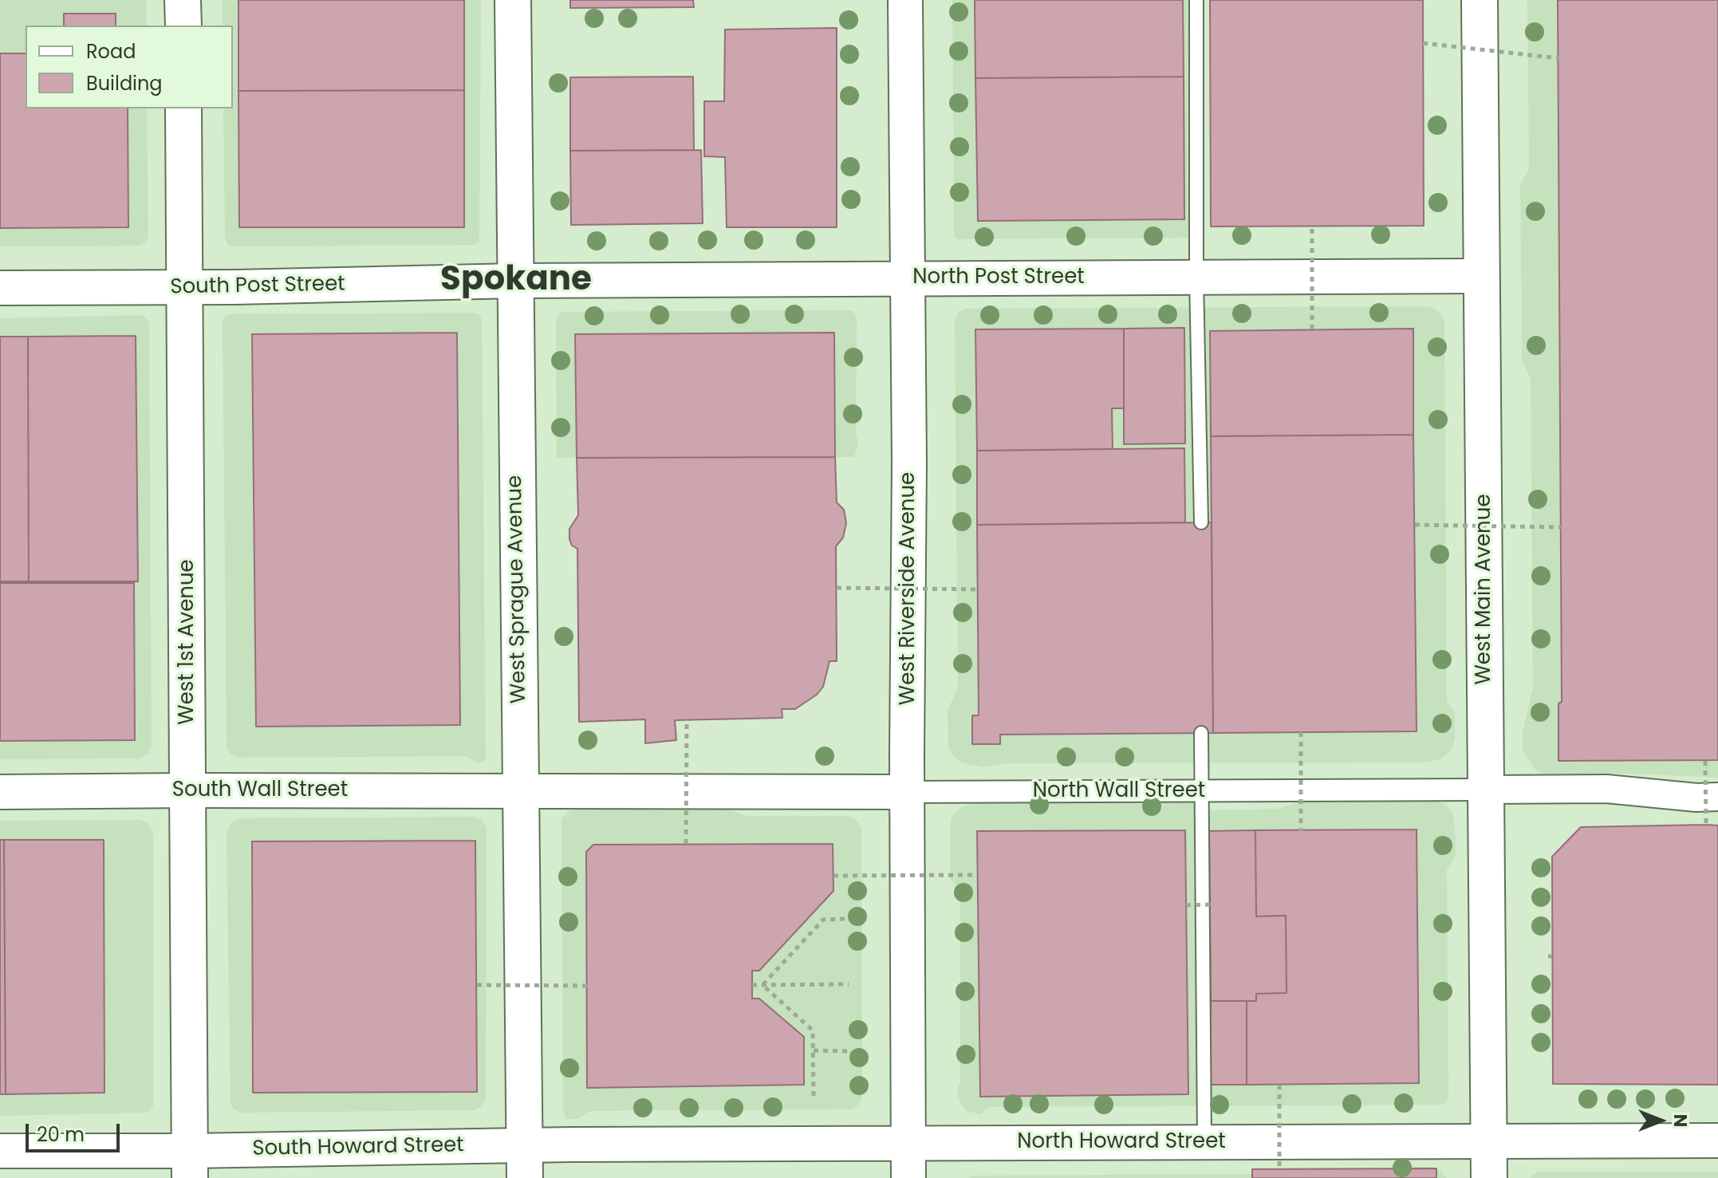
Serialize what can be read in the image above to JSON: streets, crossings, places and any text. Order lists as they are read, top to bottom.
{
  "streets": {
    "main road": ["West Sprague Avenue", "West Main Avenue", "West 1st Avenue"],
    "street": [
      "North Post Street",
      "South Post Street",
      "West Riverside Avenue",
      "South Wall Street",
      "North Wall Street",
      "North Howard Street",
      "South Howard Street"
    ]
  },
  "crossings": [
    ["North Post Street", "South Post Street"],
    ["North Post Street", "West Riverside Avenue"],
    ["North Post Street", "West Sprague Avenue"],
    ["North Post Street", "West Main Avenue"],
    ["South Post Street", "West Sprague Avenue"],
    ["South Post Street", "West 1st Avenue"],
    ["West Riverside Avenue", "North Wall Street"],
    ["West Riverside Avenue", "North Howard Street"],
    ["West Sprague Avenue", "South Wall Street"],
    ["West Sprague Avenue", "North Wall Street"],
    ["West Sprague Avenue", "North Howard Street"],
    ["West Sprague Avenue", "South Howard Street"],
    ["West Main Avenue", "North Wall Street"],
    ["West Main Avenue", "North Howard Street"],
    ["West 1st Avenue", "South Wall Street"],
    ["West 1st Avenue", "South Howard Street"],
    ["South Wall Street", "North Wall Street"],
    ["North Howard Street", "South Howard Street"]
  ],
  "districts": ["Spokane"],
  "legend": ["Road", "Building"],
  "scale_bar": "20 m",
  "north": "right"
}
